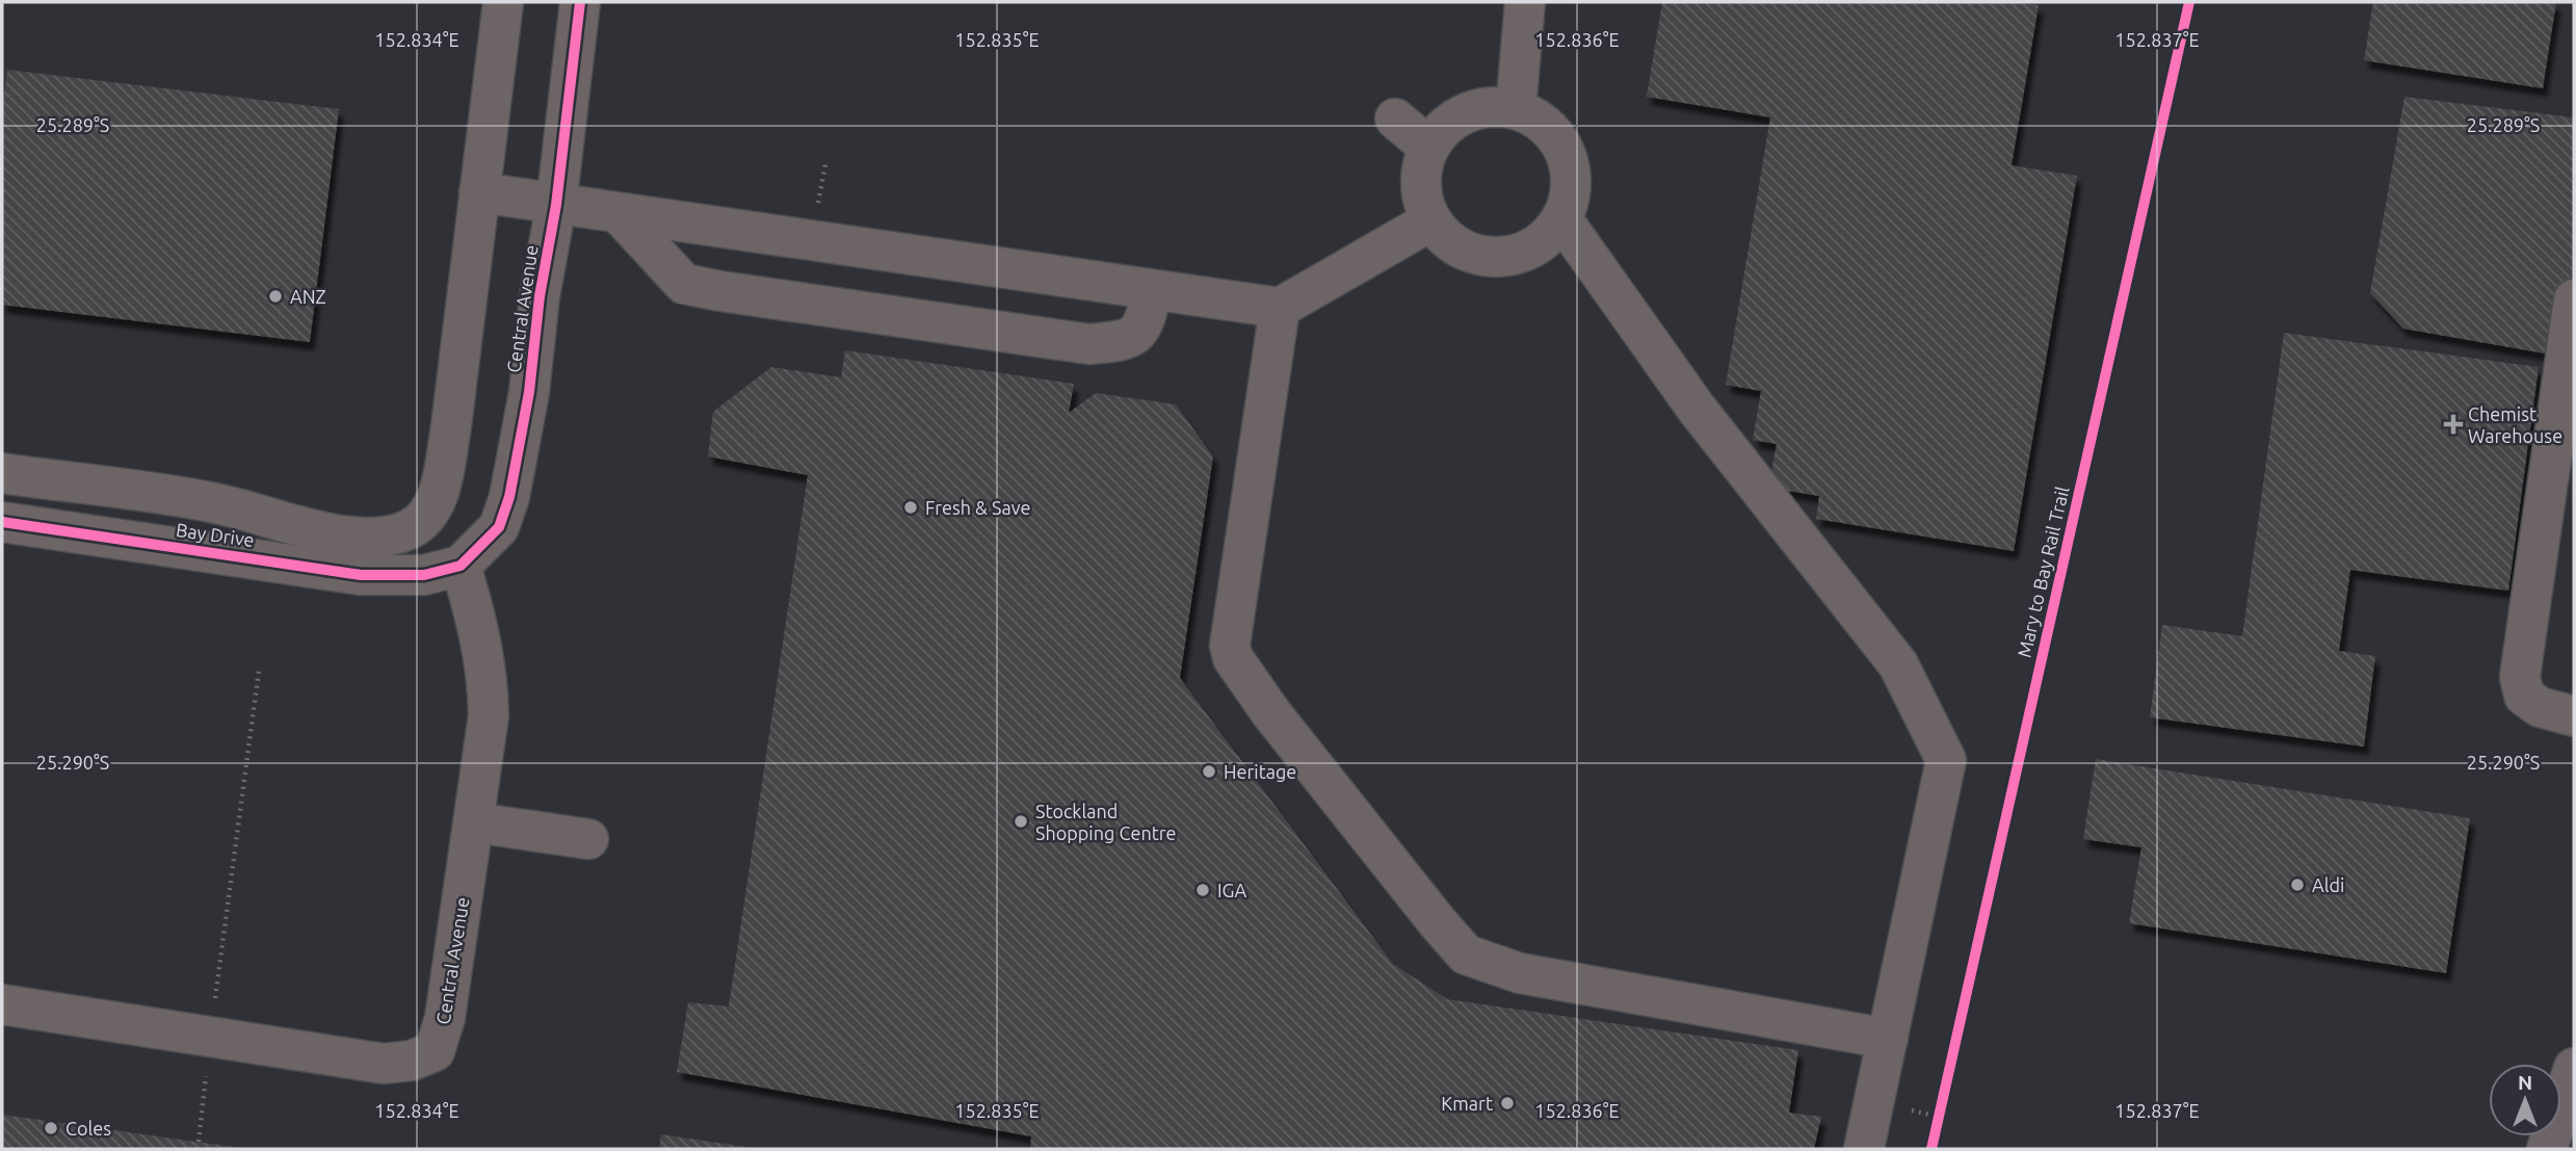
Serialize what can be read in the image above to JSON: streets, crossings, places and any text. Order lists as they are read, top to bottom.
{
  "streets": {
    "street": ["Central Avenue", "Bay Drive"],
    "cycle path": ["Mary to Bay Rail Trail"]
  },
  "crossings": [
    ["Central Avenue", "Bay Drive"]
  ],
  "places": {
    "other": [
      "ANZ",
      "Fresh & Save",
      "Heritage",
      "Stockland Shopping Centre",
      "Aldi",
      "IGA",
      "Kmart",
      "Coles"
    ],
    "health": ["Chemist Warehouse"]
  },
  "north": "top",
  "coordinates": [
    "152.834°E",
    "152.835°E",
    "152.836°E",
    "152.837°E",
    "25.289°S",
    "25.290°S"
  ]
}
